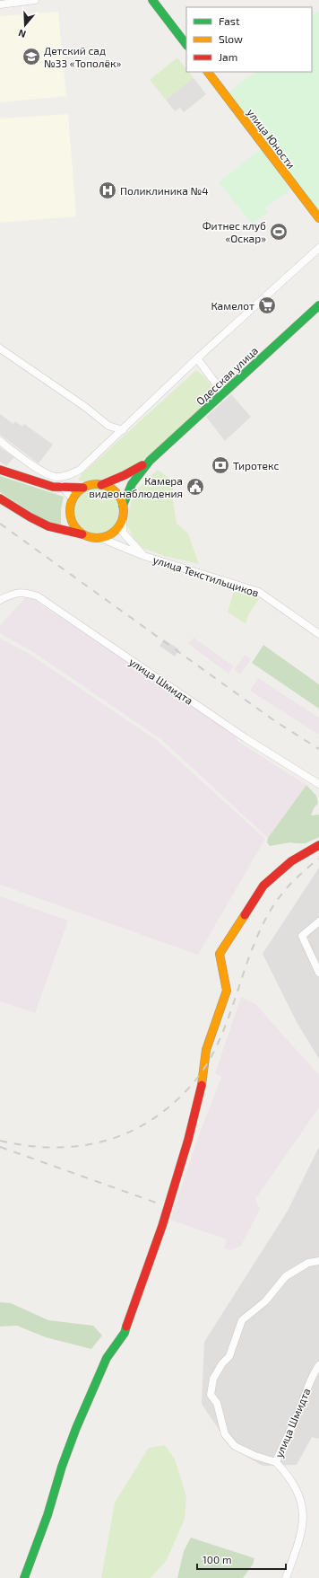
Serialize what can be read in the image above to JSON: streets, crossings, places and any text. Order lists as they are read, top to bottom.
{
  "streets": {
    "street": [
      "улица Юности",
      "Одесская улица",
      "улица Текстильщиков",
      "улица Шмидта"
    ]
  },
  "places": {
    "school or university": ["Детский сад №33 «Тополёк»"],
    "hospital": ["Поликлиника №4"],
    "sports": ["Фитнес клуб «Оскар»"],
    "supermarket": ["Камелот"],
    "bank": ["Тиротекс"],
    "public building": ["Камера видеонаблюдения"]
  },
  "legend": ["Fast", "Slow", "Jam"],
  "scale_bar": "100 m",
  "north": "bottom"
}
